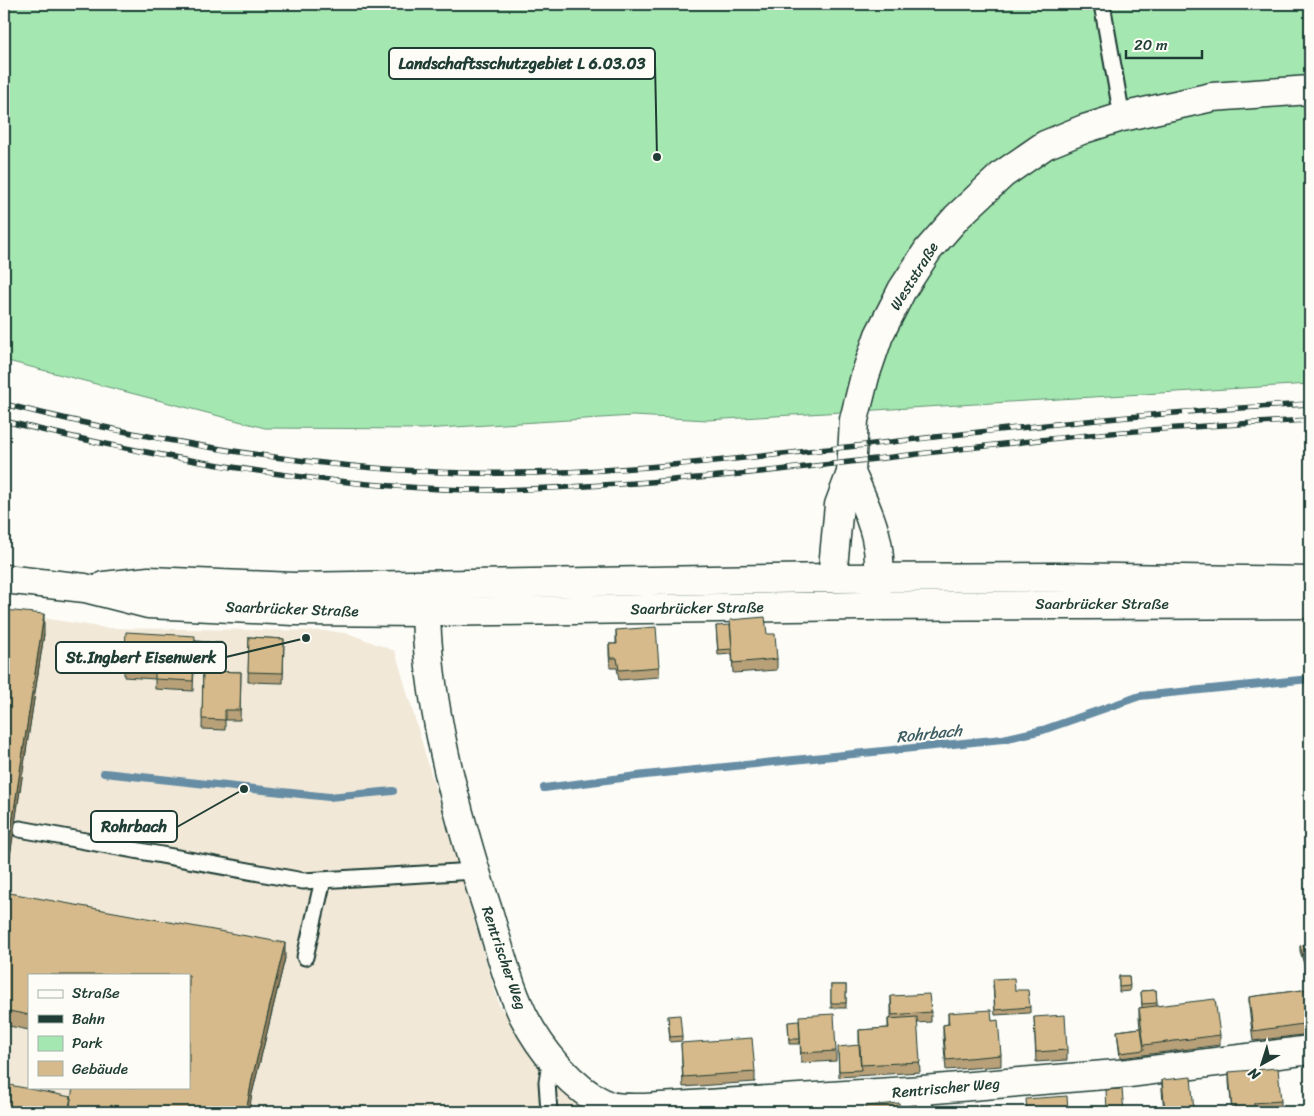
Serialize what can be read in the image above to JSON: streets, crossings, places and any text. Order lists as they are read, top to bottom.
{
  "streets": {
    "main road": ["Weststraße", "Saarbrücker Straße", "Rentrischer Weg"]
  },
  "crossings": [
    ["Weststraße", "Saarbrücker Straße"],
    ["Saarbrücker Straße", "Rentrischer Weg"]
  ],
  "water": ["Rohrbach"],
  "places": ["Landschaftsschutzgebiet L 6.03.03", "St.Ingbert Eisenwerk", "Rohrbach"],
  "legend": [
    "Straße",
    "Bahn",
    "Park",
    "Gebäude"
  ],
  "scale_bar": "20 m",
  "north": "bottom left"
}
